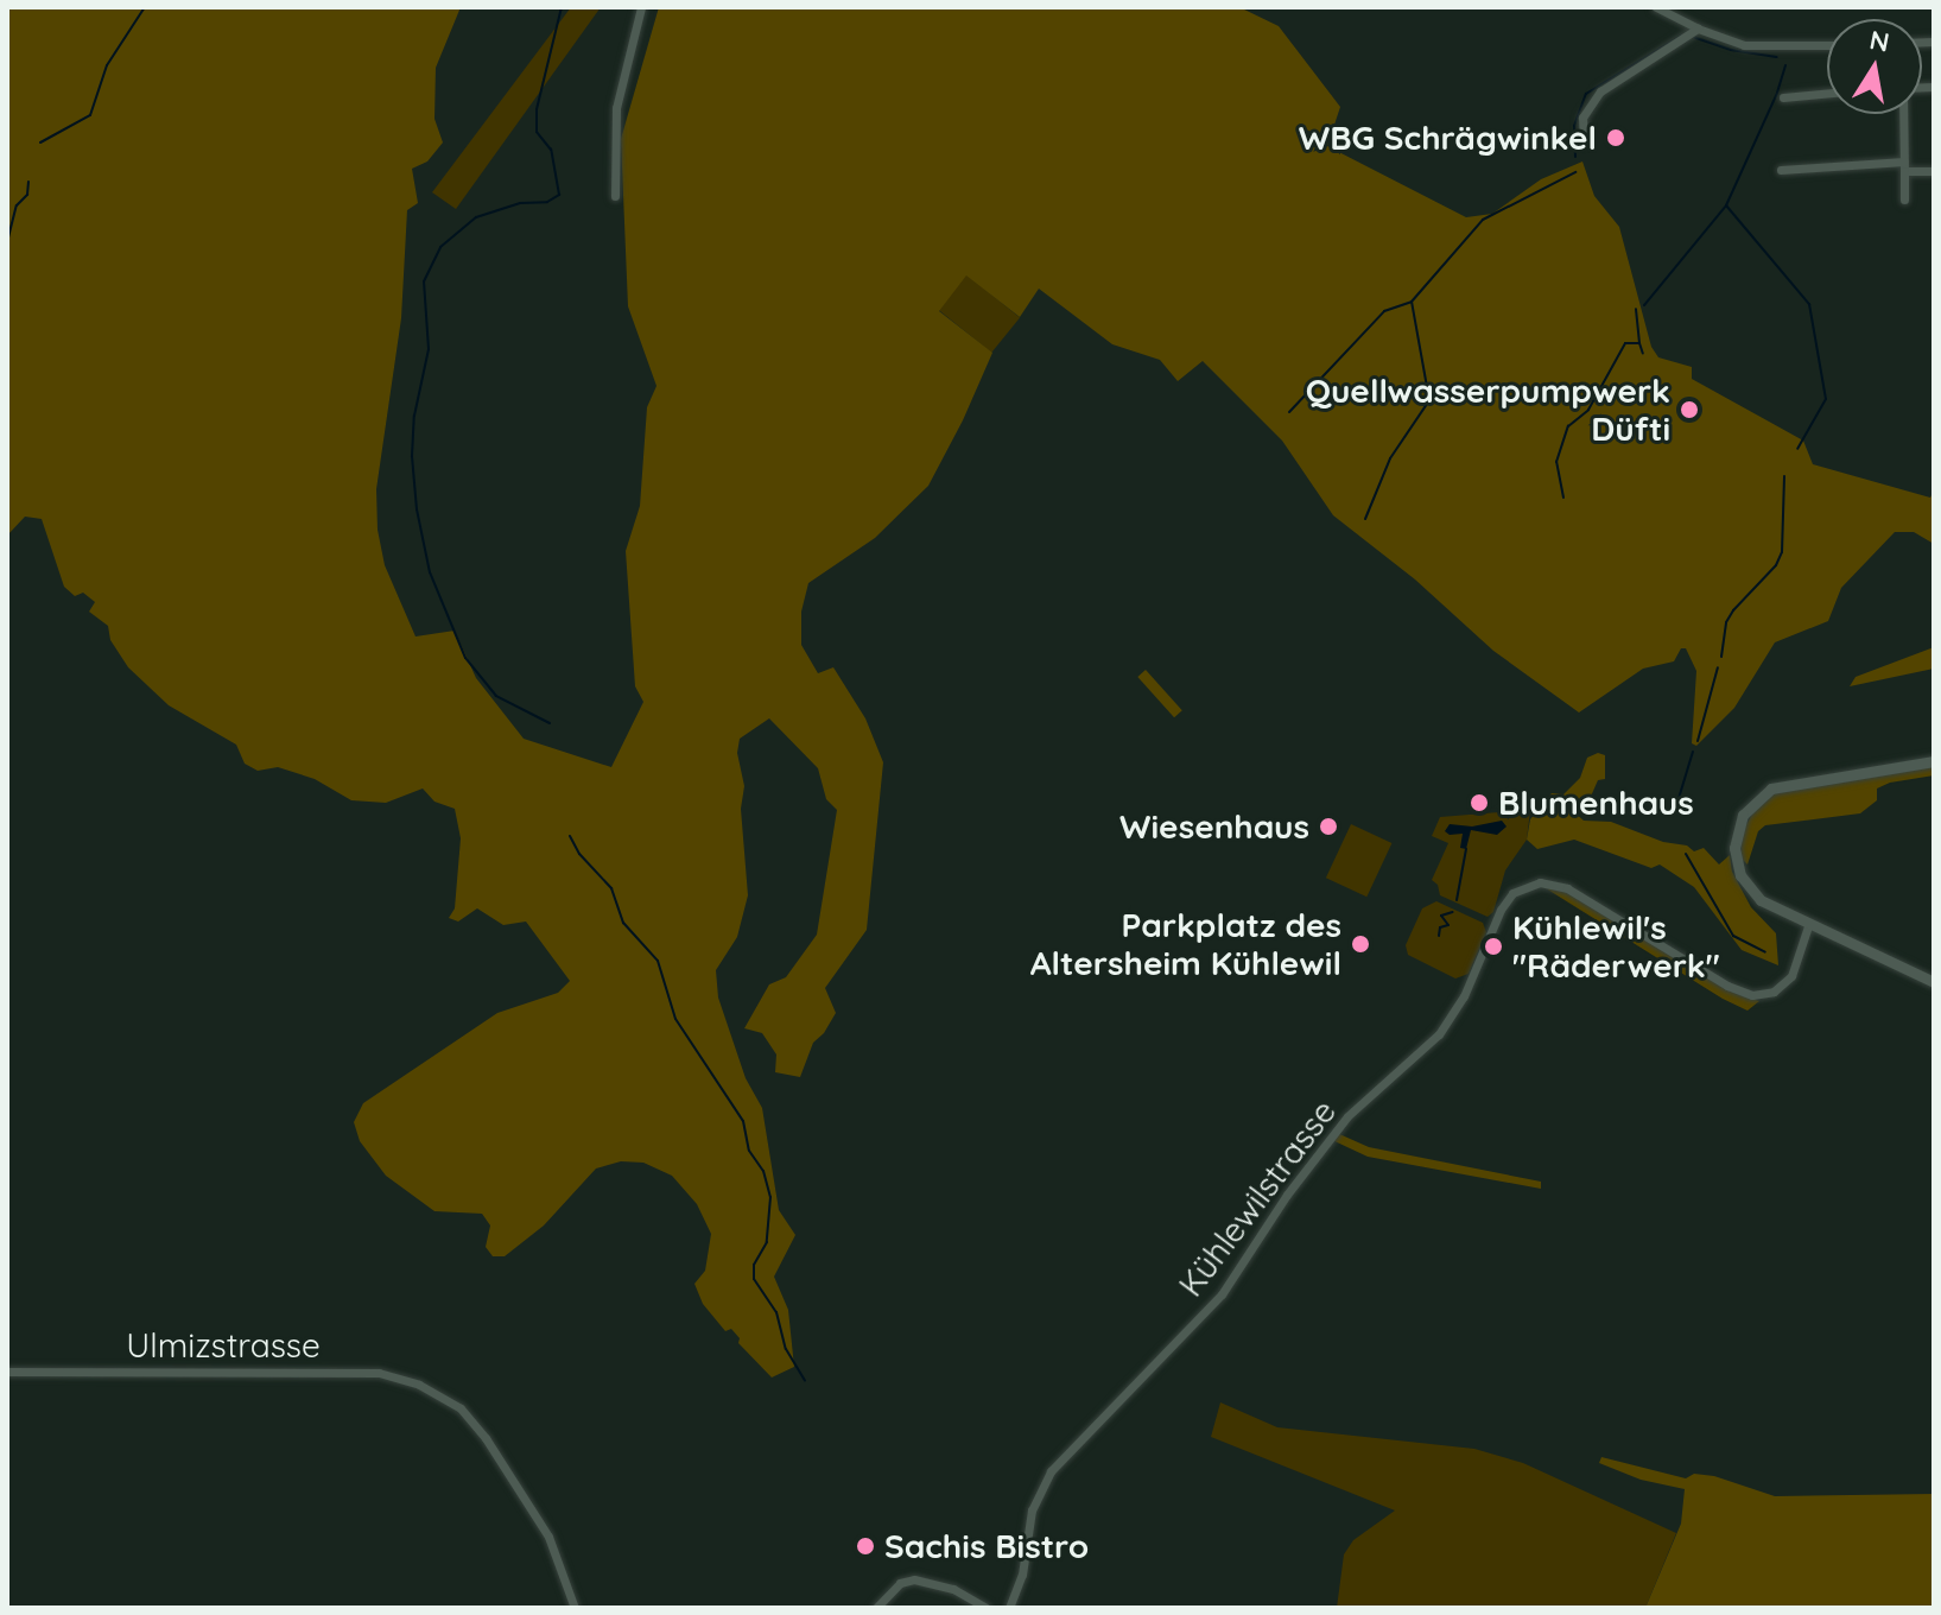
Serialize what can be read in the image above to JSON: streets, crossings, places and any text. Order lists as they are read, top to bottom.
{
  "streets": {
    "street": ["Kühlewilstrasse", "Ulmizstrasse"]
  },
  "places": [
    "WBG Schrägwinkel",
    "Quellwasserpumpwerk Düfti",
    "Blumenhaus",
    "Wiesenhaus",
    "Parkplatz des Altersheim Kühlewil",
    "Kühlewil's \"Räderwerk\"",
    "Sachis Bistro"
  ],
  "north": "top"
}
